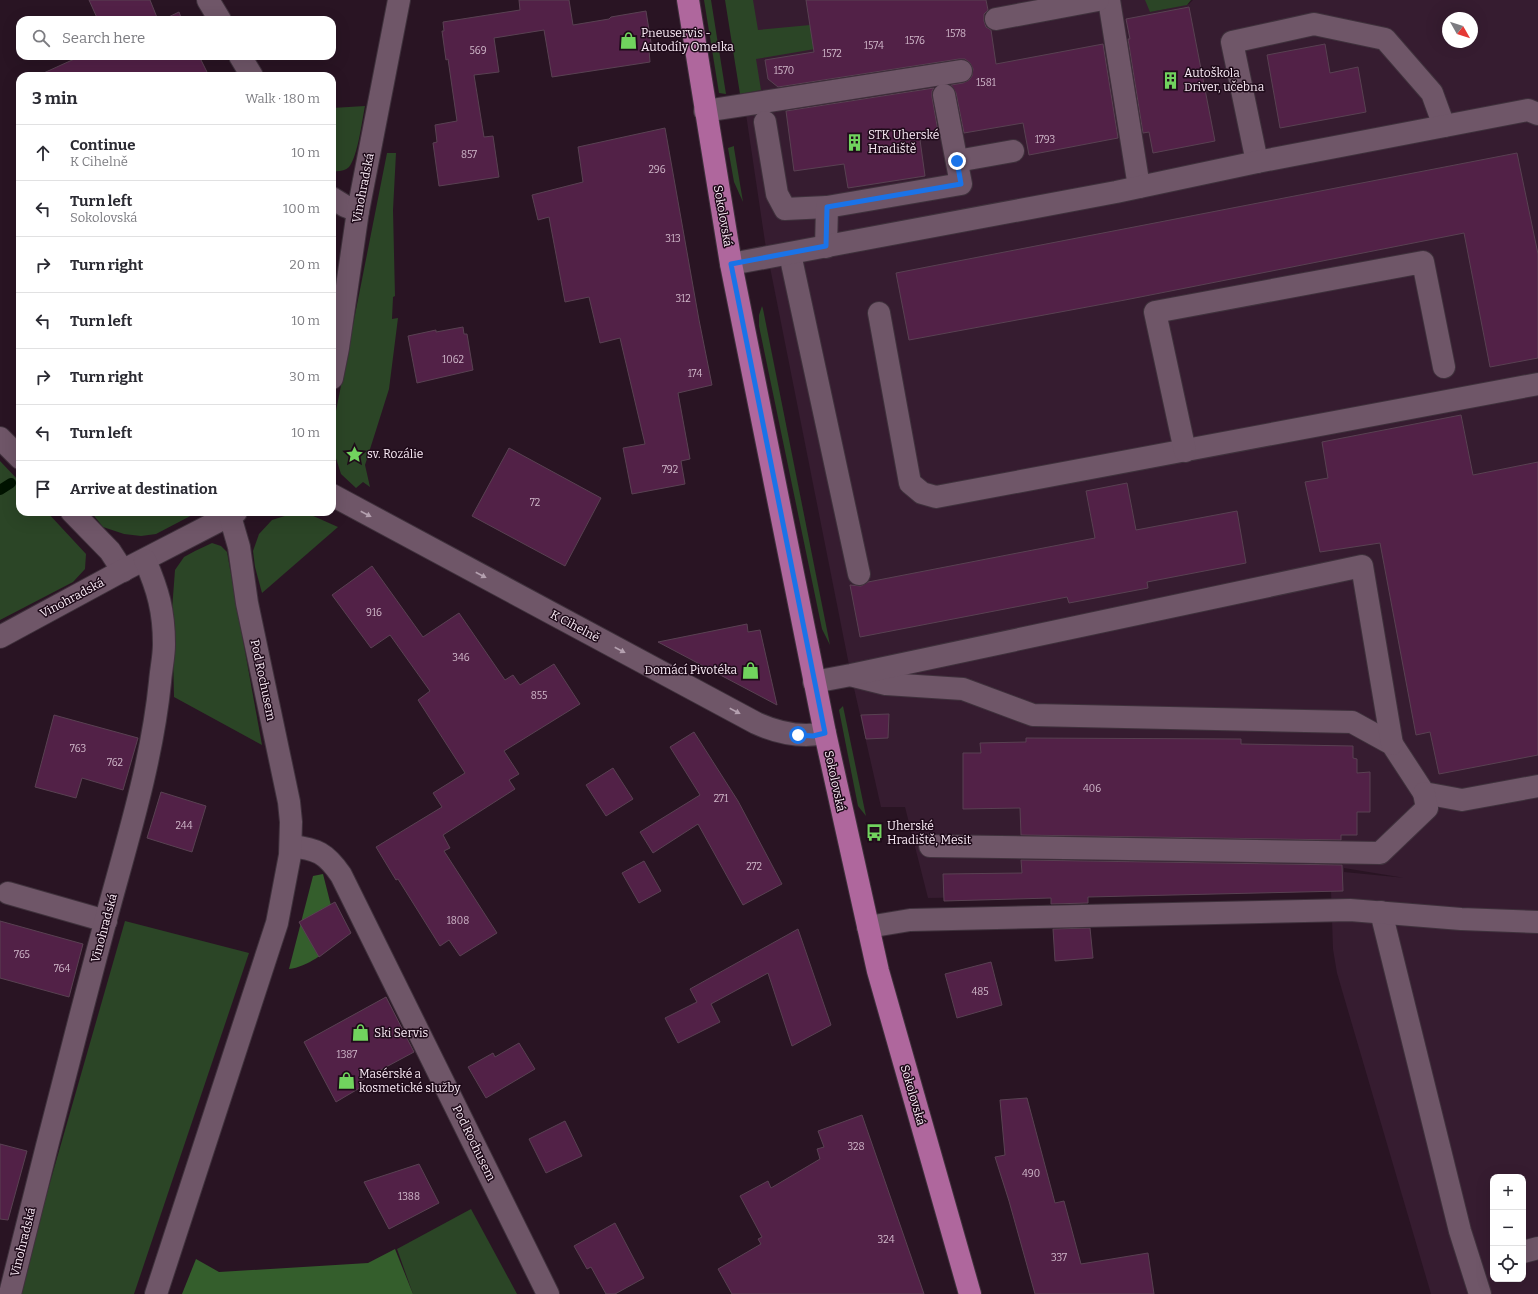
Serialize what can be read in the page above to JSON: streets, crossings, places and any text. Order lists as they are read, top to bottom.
{
  "streets": {
    "main road": ["Sokolovská"],
    "street": ["Vinohradská", "K Cihelně", "Pod Rochusem"]
  },
  "crossings": [
    ["Sokolovská", "K Cihelně"]
  ],
  "one_way": ["K Cihelně"],
  "places": {
    "shop": [
      "Pneuservis - Autodíly Omelka",
      "Domácí Pivotéka",
      "Ski Servis",
      "Masérské a kosmetické služby"
    ],
    "building": ["Autoškola Driver, učebna", "STK Uherské Hradiště"],
    "place": ["sv. Rozálie"],
    "bus stop": ["Uherské Hradiště, Mesit"]
  },
  "house_numbers": [
    "1578",
    "1576",
    "1574",
    "569",
    "1572",
    "1570",
    "1581",
    "1793",
    "857",
    "296",
    "313",
    "312",
    "1062",
    "174",
    "792",
    "72",
    "916",
    "346",
    "855",
    "763",
    "762",
    "406",
    "271",
    "244",
    "272",
    "1808",
    "765",
    "764",
    "485",
    "1387",
    "328",
    "490",
    "1388",
    "324",
    "337"
  ],
  "north": "bottom right",
  "page": {
    "search": "Search here",
    "heading": ["3 min", "Walk · 180 m"],
    "list": [
      ["Continue", "K Cihelně", "10 m"],
      ["Turn left", "Sokolovská", "100 m"],
      ["Turn right", "20 m"],
      ["Turn left", "10 m"],
      ["Turn right", "30 m"],
      ["Turn left", "10 m"],
      "Arrive at destination"
    ],
    "map_buttons": ["+", "−"]
  }
}
